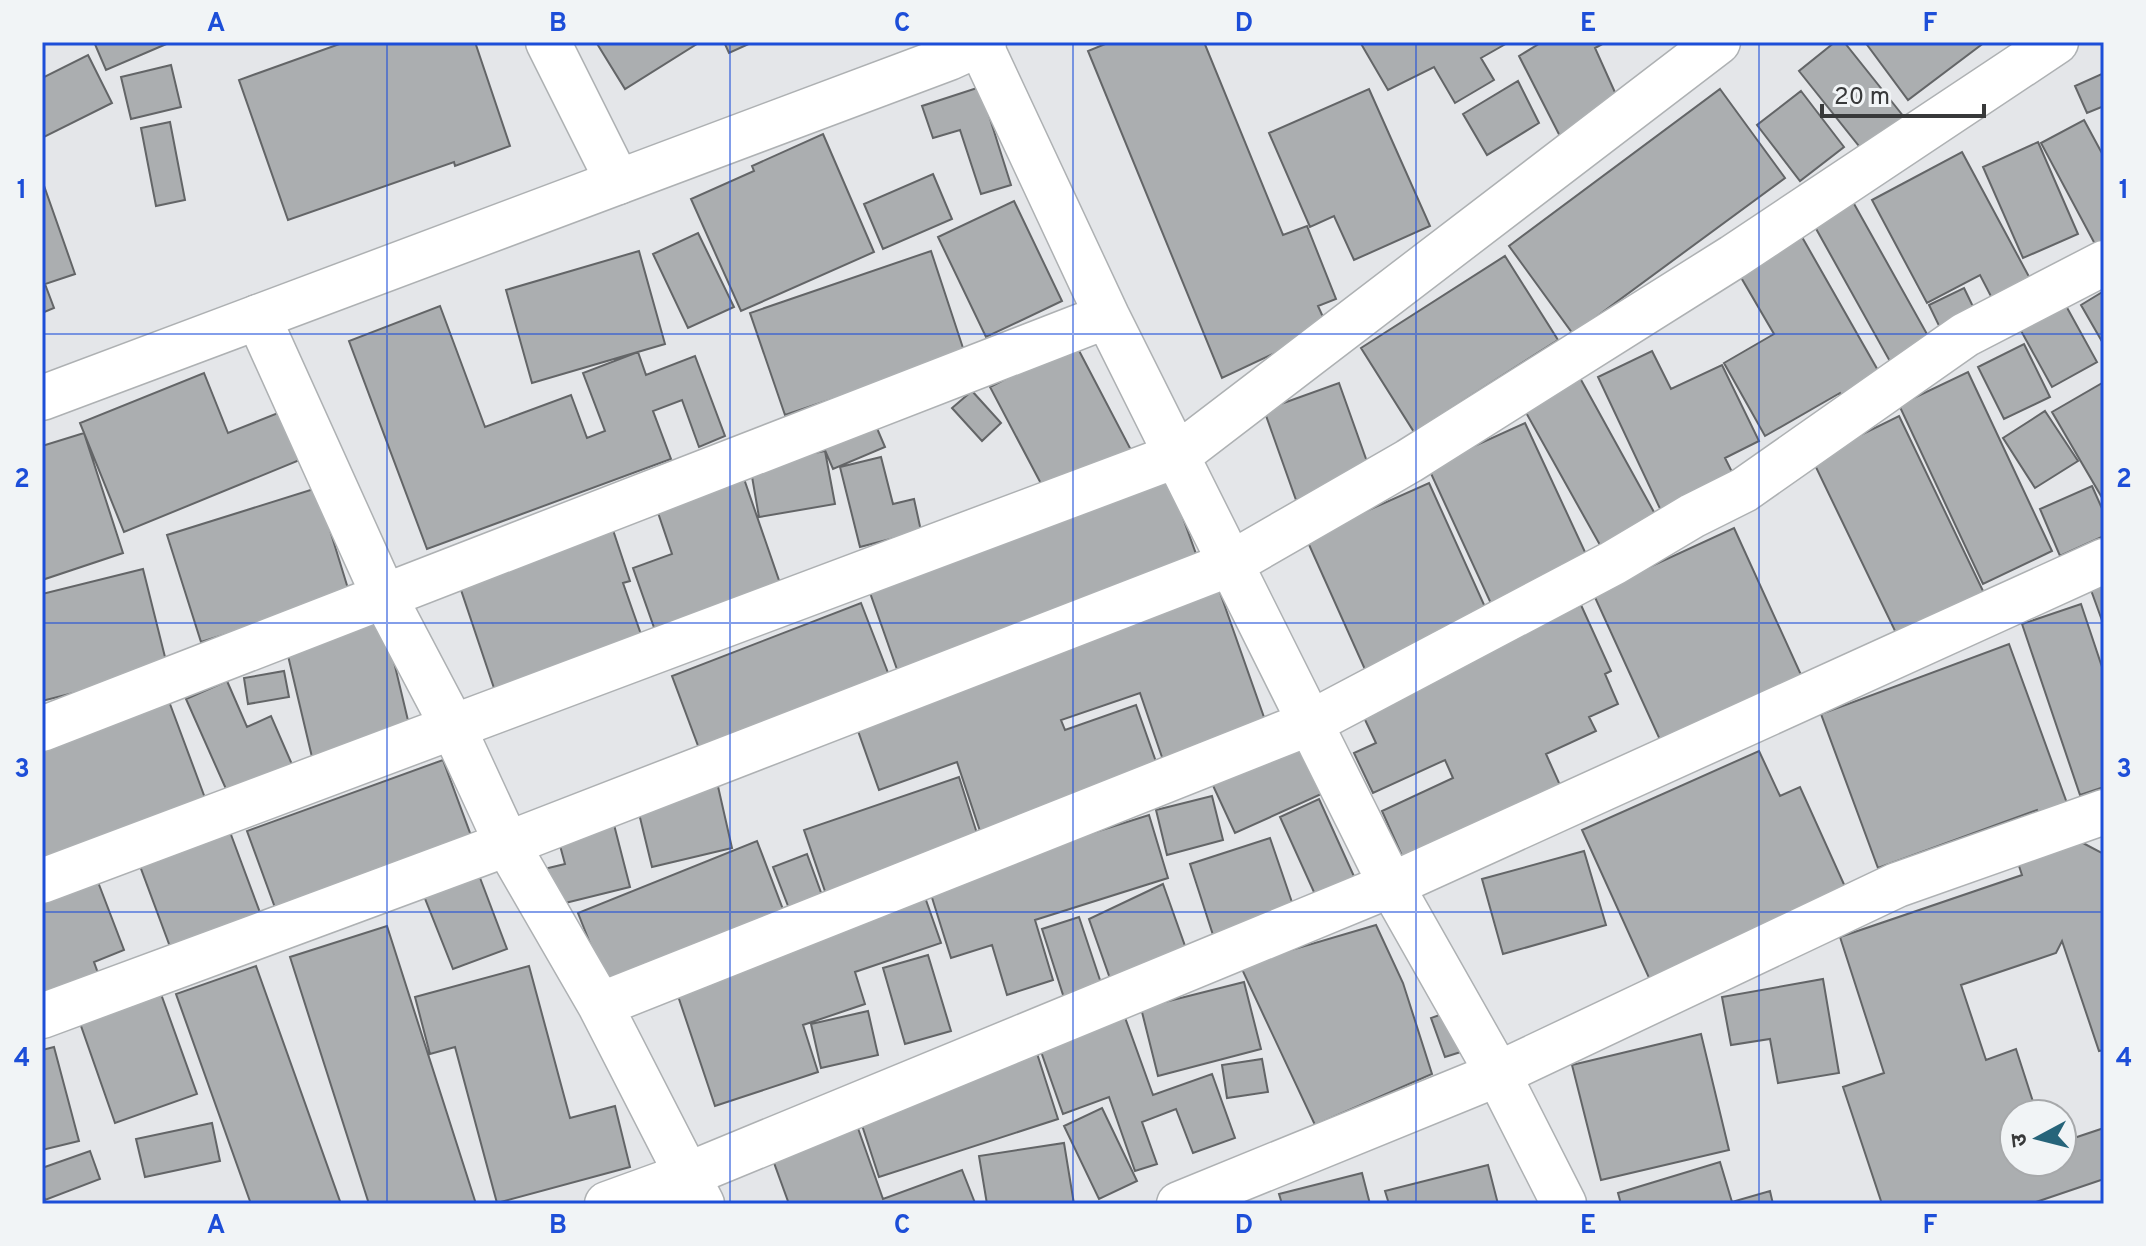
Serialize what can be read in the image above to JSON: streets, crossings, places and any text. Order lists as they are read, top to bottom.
{
  "scale_bar": "20 m",
  "north": "left",
  "grid": {
    "columns": [
      "A",
      "B",
      "C",
      "D",
      "E",
      "F"
    ],
    "rows": [
      "1",
      "2",
      "3",
      "4"
    ]
  }
}
